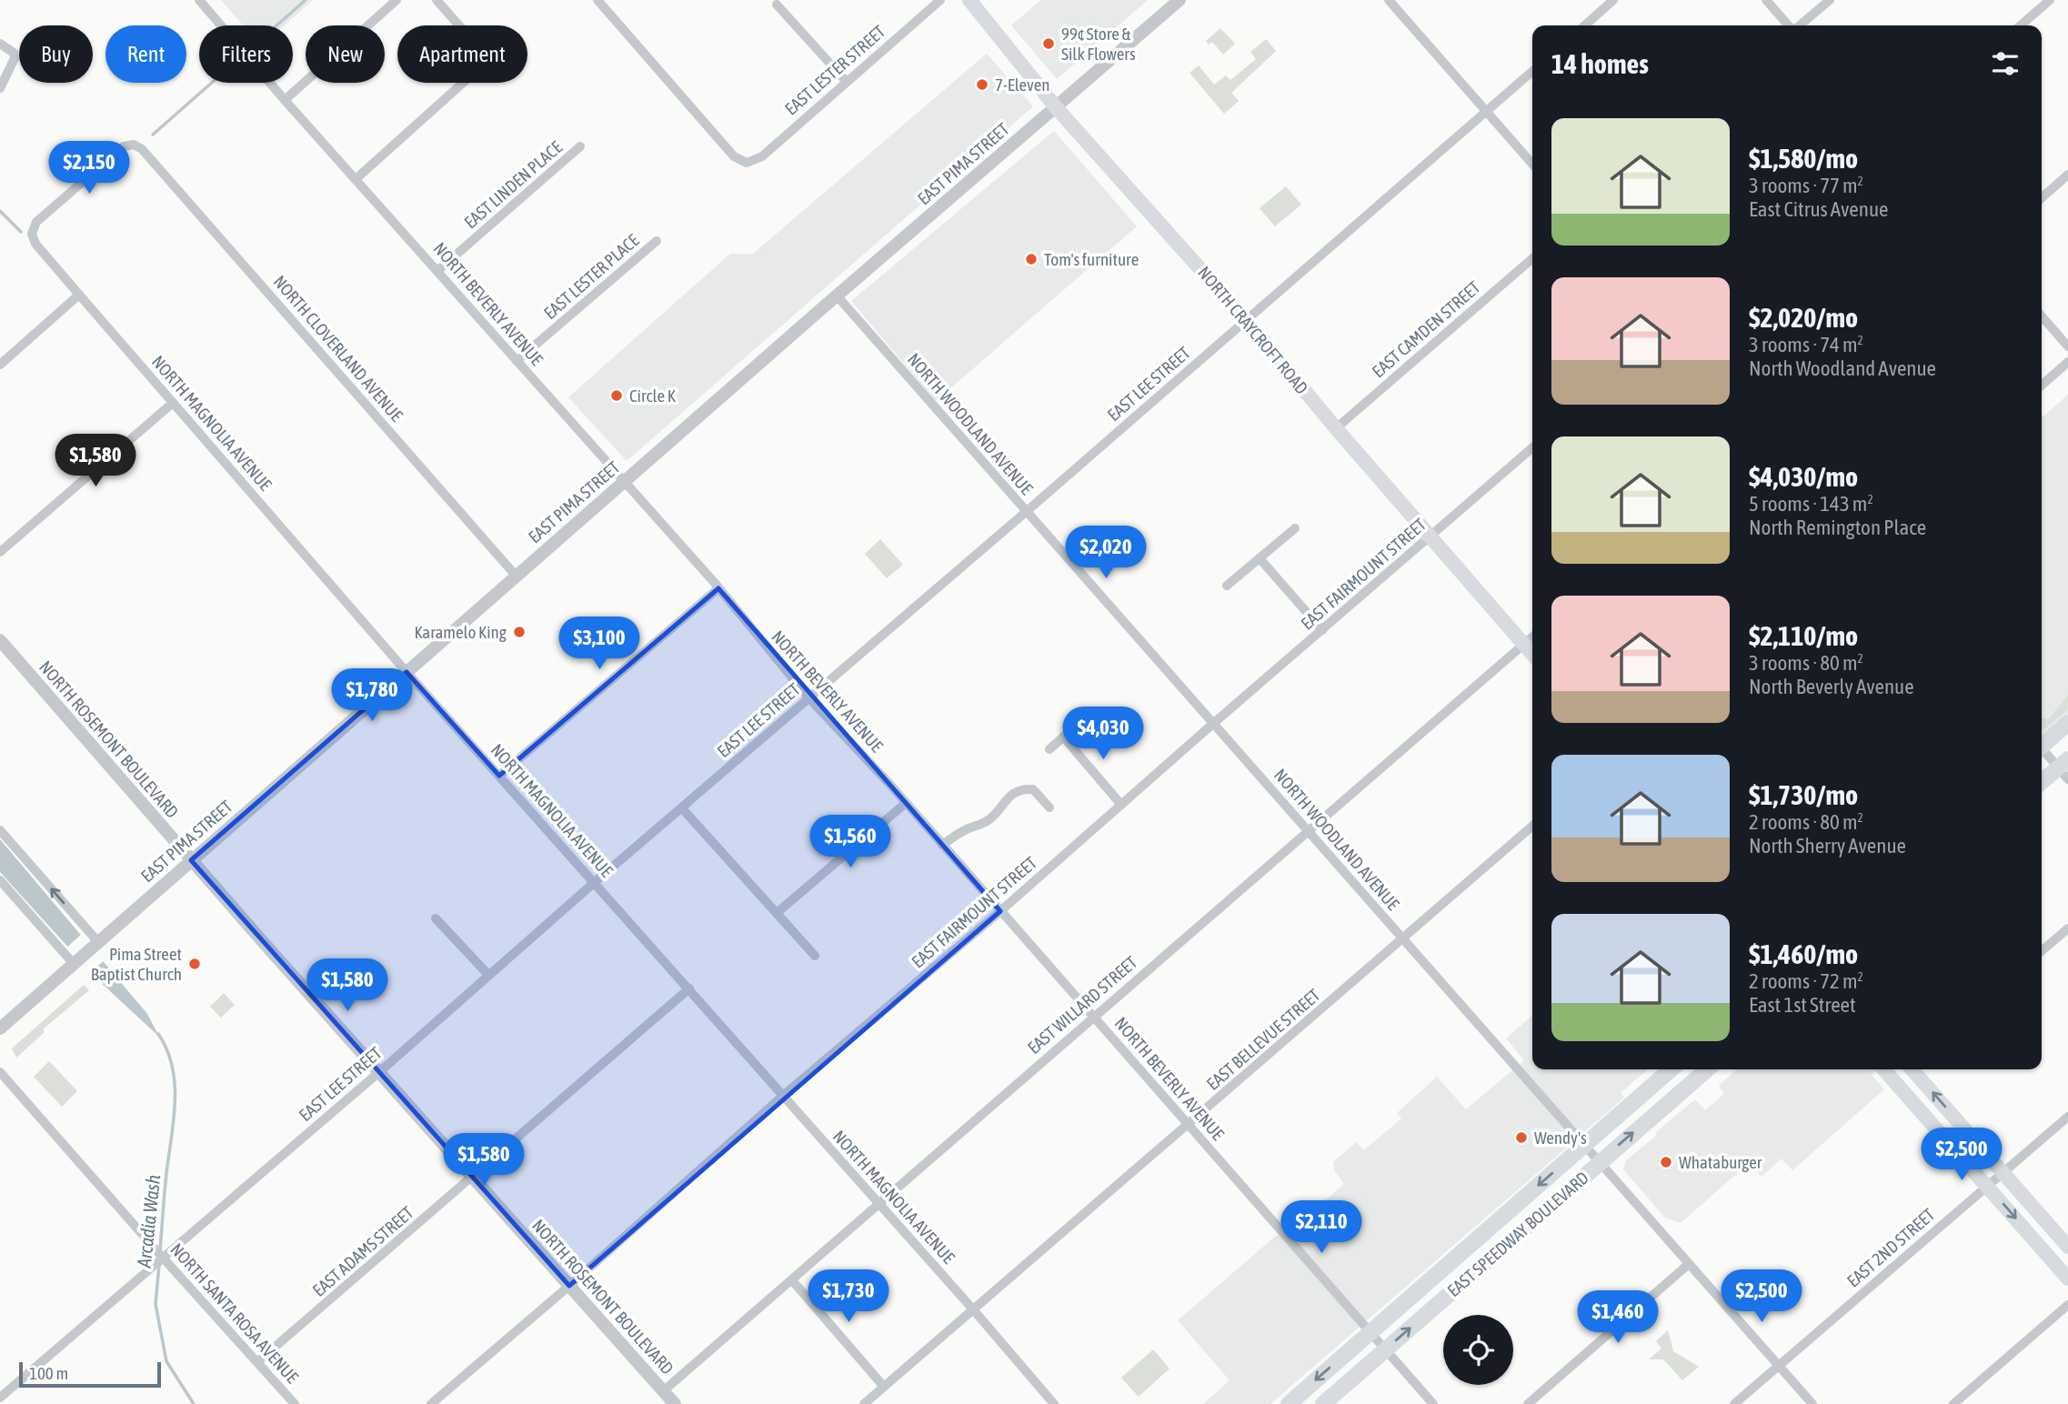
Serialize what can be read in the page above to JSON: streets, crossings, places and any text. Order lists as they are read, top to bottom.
{
  "streets": {
    "main road": ["NORTH CRAYCROFT ROAD", "EAST SPEEDWAY BOULEVARD"],
    "street": [
      "EAST LESTER STREET",
      "EAST PIMA STREET",
      "EAST LINDEN PLACE",
      "EAST LESTER PLACE",
      "NORTH BEVERLY AVENUE",
      "EAST CAMDEN STREET",
      "NORTH CLOVERLAND AVENUE",
      "EAST LEE STREET",
      "NORTH MAGNOLIA AVENUE",
      "NORTH WOODLAND AVENUE",
      "EAST FAIRMOUNT STREET",
      "NORTH ROSEMONT BOULEVARD",
      "EAST WILLARD STREET",
      "EAST BELLEVUE STREET",
      "EAST 2ND STREET",
      "EAST ADAMS STREET",
      "NORTH SANTA ROSA AVENUE"
    ]
  },
  "crossings": [
    ["EAST PIMA STREET", "NORTH BEVERLY AVENUE"],
    ["EAST PIMA STREET", "NORTH CRAYCROFT ROAD"],
    ["EAST PIMA STREET", "NORTH CLOVERLAND AVENUE"],
    ["EAST PIMA STREET", "NORTH MAGNOLIA AVENUE"],
    ["EAST PIMA STREET", "NORTH WOODLAND AVENUE"],
    ["EAST PIMA STREET", "NORTH ROSEMONT BOULEVARD"],
    ["EAST LINDEN PLACE", "NORTH BEVERLY AVENUE"],
    ["EAST LESTER PLACE", "NORTH BEVERLY AVENUE"],
    ["NORTH BEVERLY AVENUE", "EAST LEE STREET"],
    ["NORTH BEVERLY AVENUE", "EAST FAIRMOUNT STREET"],
    ["NORTH BEVERLY AVENUE", "EAST WILLARD STREET"],
    ["NORTH BEVERLY AVENUE", "EAST BELLEVUE STREET"],
    ["NORTH BEVERLY AVENUE", "EAST SPEEDWAY BOULEVARD"],
    ["EAST CAMDEN STREET", "NORTH CRAYCROFT ROAD"],
    ["NORTH CRAYCROFT ROAD", "EAST LEE STREET"],
    ["NORTH CRAYCROFT ROAD", "EAST FAIRMOUNT STREET"],
    ["NORTH CRAYCROFT ROAD", "EAST WILLARD STREET"],
    ["NORTH CLOVERLAND AVENUE", "NORTH MAGNOLIA AVENUE"],
    ["EAST LEE STREET", "NORTH MAGNOLIA AVENUE"],
    ["EAST LEE STREET", "NORTH WOODLAND AVENUE"],
    ["EAST LEE STREET", "NORTH ROSEMONT BOULEVARD"],
    ["EAST LEE STREET", "NORTH SANTA ROSA AVENUE"],
    ["NORTH MAGNOLIA AVENUE", "EAST FAIRMOUNT STREET"],
    ["NORTH MAGNOLIA AVENUE", "EAST WILLARD STREET"],
    ["NORTH MAGNOLIA AVENUE", "EAST BELLEVUE STREET"],
    ["NORTH MAGNOLIA AVENUE", "EAST ADAMS STREET"],
    ["NORTH WOODLAND AVENUE", "EAST FAIRMOUNT STREET"],
    ["NORTH WOODLAND AVENUE", "EAST WILLARD STREET"],
    ["NORTH WOODLAND AVENUE", "EAST BELLEVUE STREET"],
    ["NORTH WOODLAND AVENUE", "EAST SPEEDWAY BOULEVARD"],
    ["NORTH WOODLAND AVENUE", "EAST 2ND STREET"],
    ["EAST FAIRMOUNT STREET", "NORTH ROSEMONT BOULEVARD"],
    ["NORTH ROSEMONT BOULEVARD", "EAST WILLARD STREET"],
    ["NORTH ROSEMONT BOULEVARD", "EAST ADAMS STREET"],
    ["EAST ADAMS STREET", "NORTH SANTA ROSA AVENUE"]
  ],
  "water": ["Arcadia Wash"],
  "places": [
    "99¢ Store & Silk Flowers",
    "7-Eleven",
    "Tom's furniture",
    "Circle K",
    "Karamelo King",
    "Pima Street Baptist Church",
    "Wendy's",
    "Whataburger"
  ],
  "scale_bar": "100 m",
  "page": {
    "chip": [
      "Buy",
      "Rent",
      "Filters",
      "New",
      "Apartment"
    ],
    "heading": "14 homes",
    "list": [
      {
        "name": "$1,580/mo",
        "note": "3 rooms · 77 m² · East Citrus Avenue"
      },
      {
        "name": "$2,020/mo",
        "note": "3 rooms · 74 m² · North Woodland Avenue"
      },
      {
        "name": "$4,030/mo",
        "note": "5 rooms · 143 m² · North Remington Place"
      },
      {
        "name": "$2,110/mo",
        "note": "3 rooms · 80 m² · North Beverly Avenue"
      },
      {
        "name": "$1,730/mo",
        "note": "2 rooms · 80 m² · North Sherry Avenue"
      },
      {
        "name": "$1,460/mo",
        "note": "2 rooms · 72 m² · East 1st Street"
      }
    ],
    "price": [
      "$2,150",
      "$1,580",
      "$2,020",
      "$3,100",
      "$1,780",
      "$4,030",
      "$1,560",
      "$1,580",
      "$2,500",
      "$1,580",
      "$2,110",
      "$1,730",
      "$2,500",
      "$1,460"
    ],
    "scale": "100 m"
  }
}
